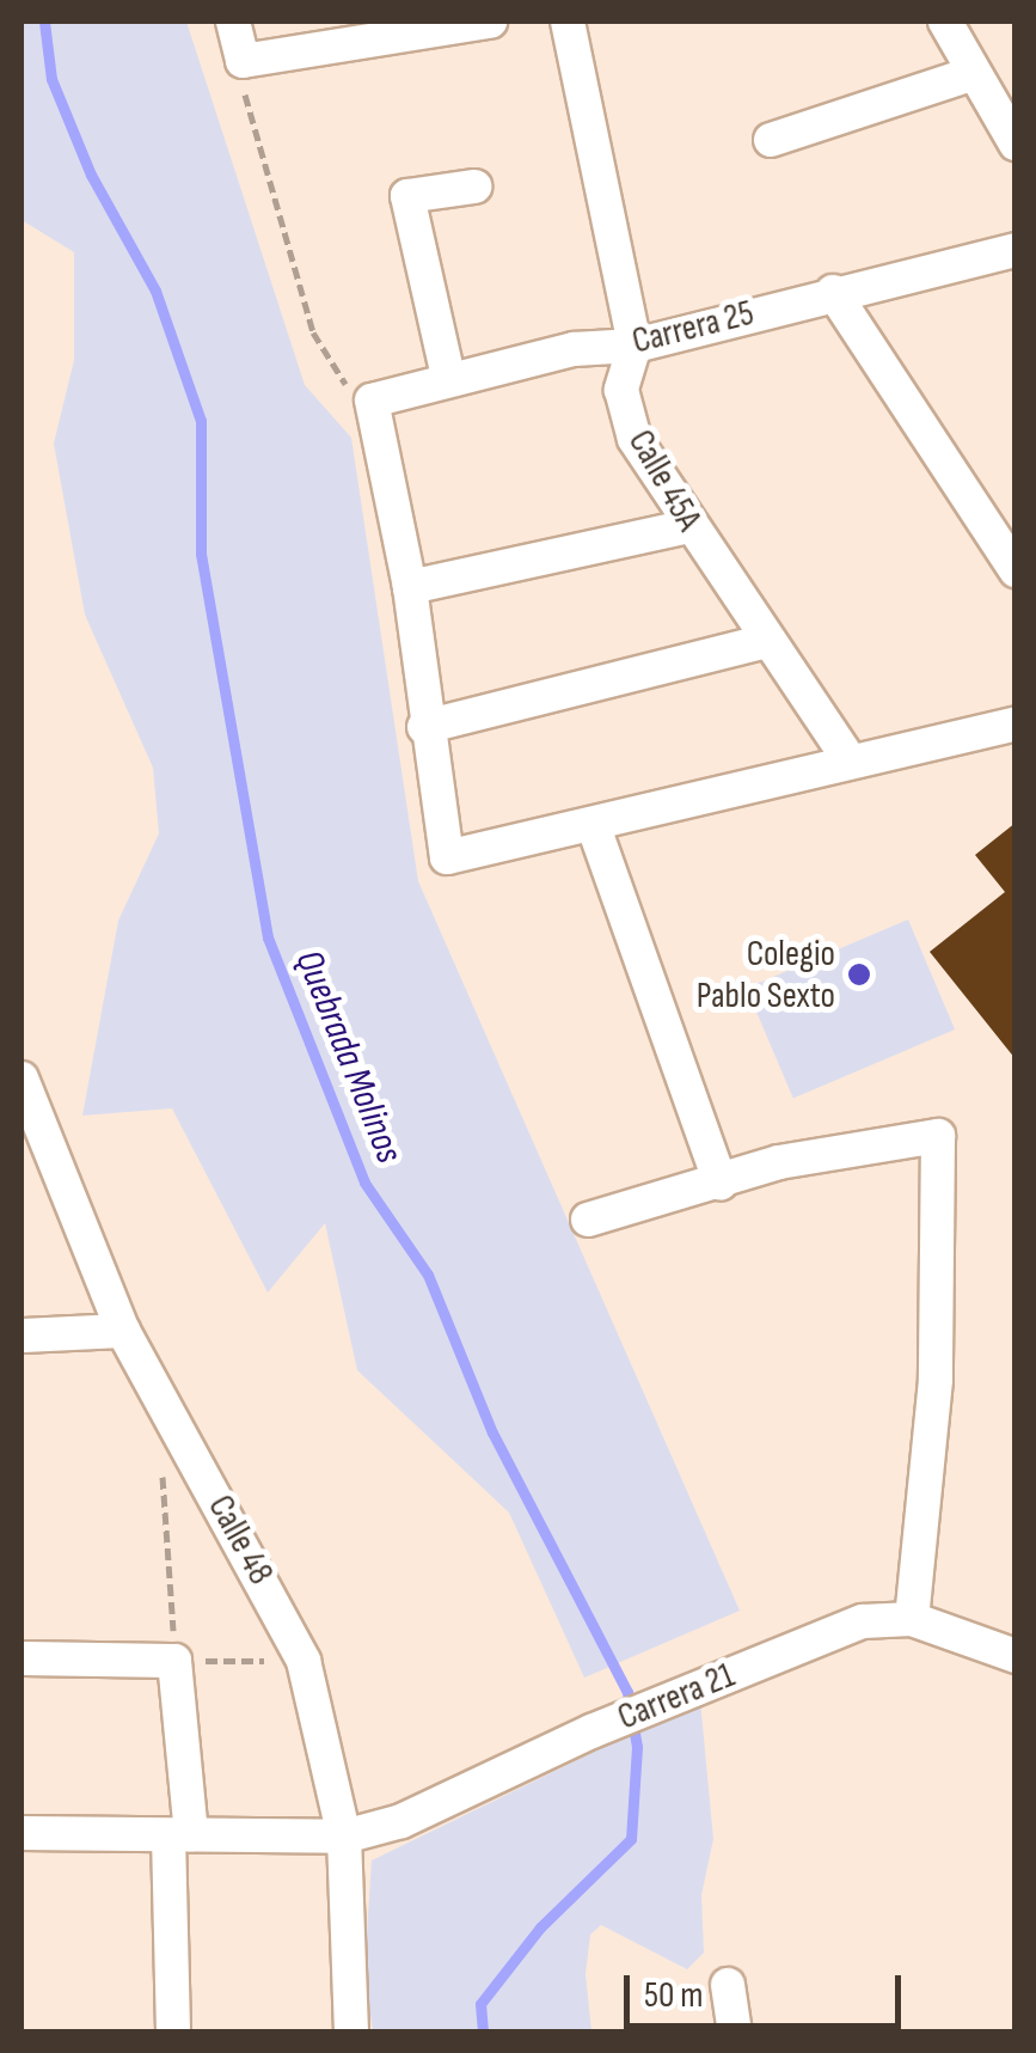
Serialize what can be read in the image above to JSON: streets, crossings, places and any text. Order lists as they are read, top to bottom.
{
  "streets": {
    "street": [
      "Carrera 25",
      "Calle 45A",
      "Calle 48",
      "Carrera 21"
    ]
  },
  "crossings": [
    ["Carrera 25", "Calle 45A"],
    ["Calle 48", "Carrera 21"]
  ],
  "water": ["Quebrada Molinos"],
  "places": ["Colegio Pablo Sexto"],
  "scale_bar": "50 m"
}
